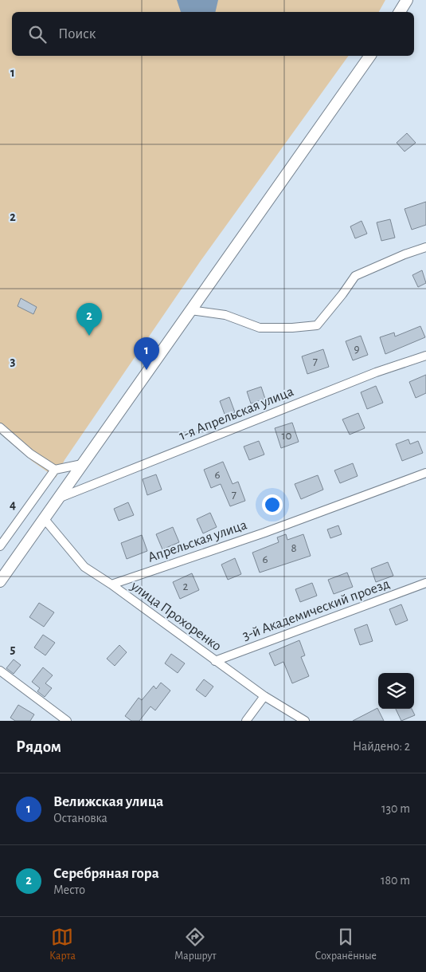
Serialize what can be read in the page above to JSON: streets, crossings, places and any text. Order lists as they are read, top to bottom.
{
  "streets": {
    "street": [
      "1-я Апрельская улица",
      "Апрельская улица",
      "3-й Академический проезд",
      "улица Прохоренко"
    ]
  },
  "crossings": [
    ["Апрельская улица", "улица Прохоренко"],
    ["3-й Академический проезд", "улица Прохоренко"]
  ],
  "house_numbers": [
    "9",
    "7",
    "10",
    "6",
    "7",
    "8",
    "6",
    "2"
  ],
  "page": {
    "search": "Поиск",
    "pins": ["2", "1"],
    "heading": ["Рядом", "Найдено: 2"],
    "list": [
      {
        "mark": "1",
        "name": "Велижская улица",
        "note": "Остановка",
        "value": "130 m"
      },
      {
        "mark": "2",
        "name": "Серебряная гора",
        "note": "Место",
        "value": "180 m"
      }
    ],
    "nav": ["Карта", "Маршрут", "Сохранённые"]
  },
  "grid": {
    "rows": [
      "1",
      "2",
      "3",
      "4",
      "5"
    ]
  }
}
